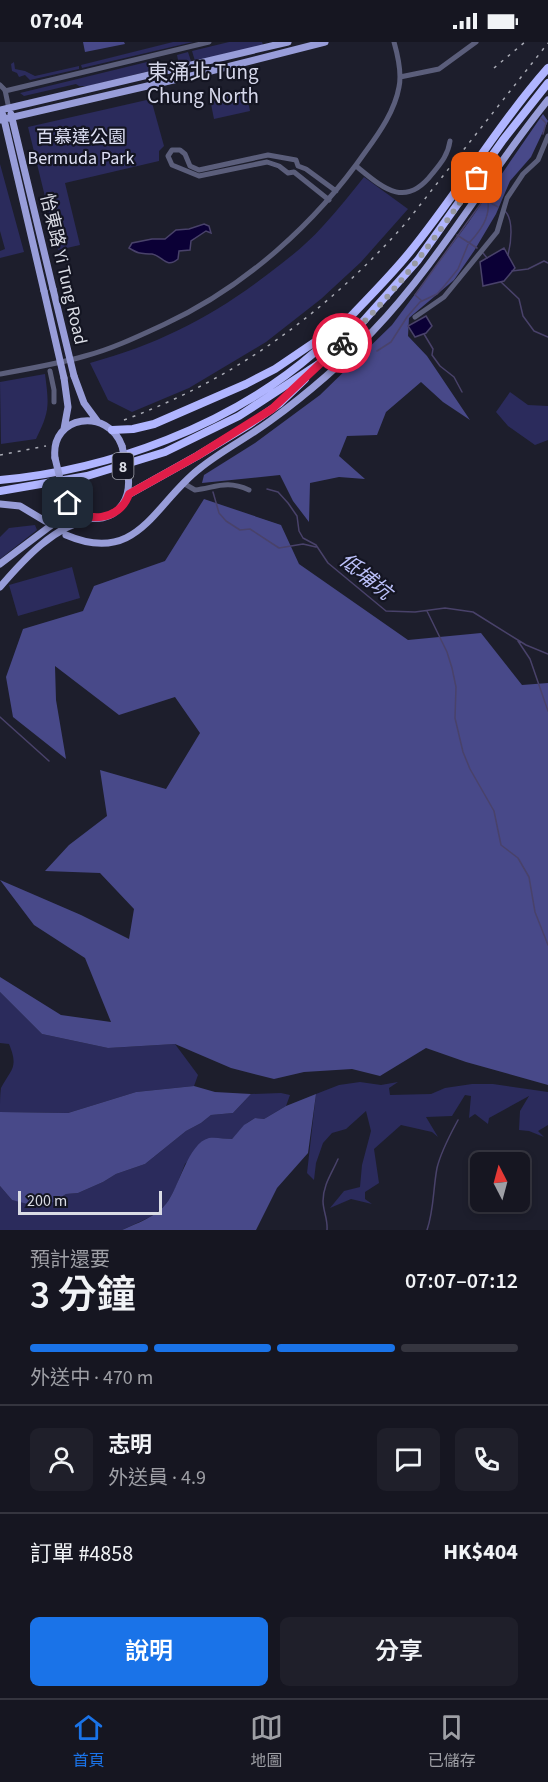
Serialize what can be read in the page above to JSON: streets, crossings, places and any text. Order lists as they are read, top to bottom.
{
  "streets": {
    "highway": ["8"],
    "main road": ["怡東路 Yi Tung Road"]
  },
  "districts": ["東涌北 Tung Chung North"],
  "water": ["低埔坑"],
  "parks": ["百慕達公園 Bermuda Park"],
  "scale_bar": "200 m",
  "north": "top",
  "page": {
    "status": "07:04",
    "scale": "200 m",
    "heading": ["3 分鐘", "預計還要", "07:07–07:12"],
    "panel": [
      "志明",
      "外送員 · 4.9",
      "訂單 #4858",
      "HK$404"
    ],
    "bar": "外送中 · 470 m",
    "buttons": ["說明", "分享"],
    "tabs": ["首頁", "地圖", "已儲存"]
  }
}
